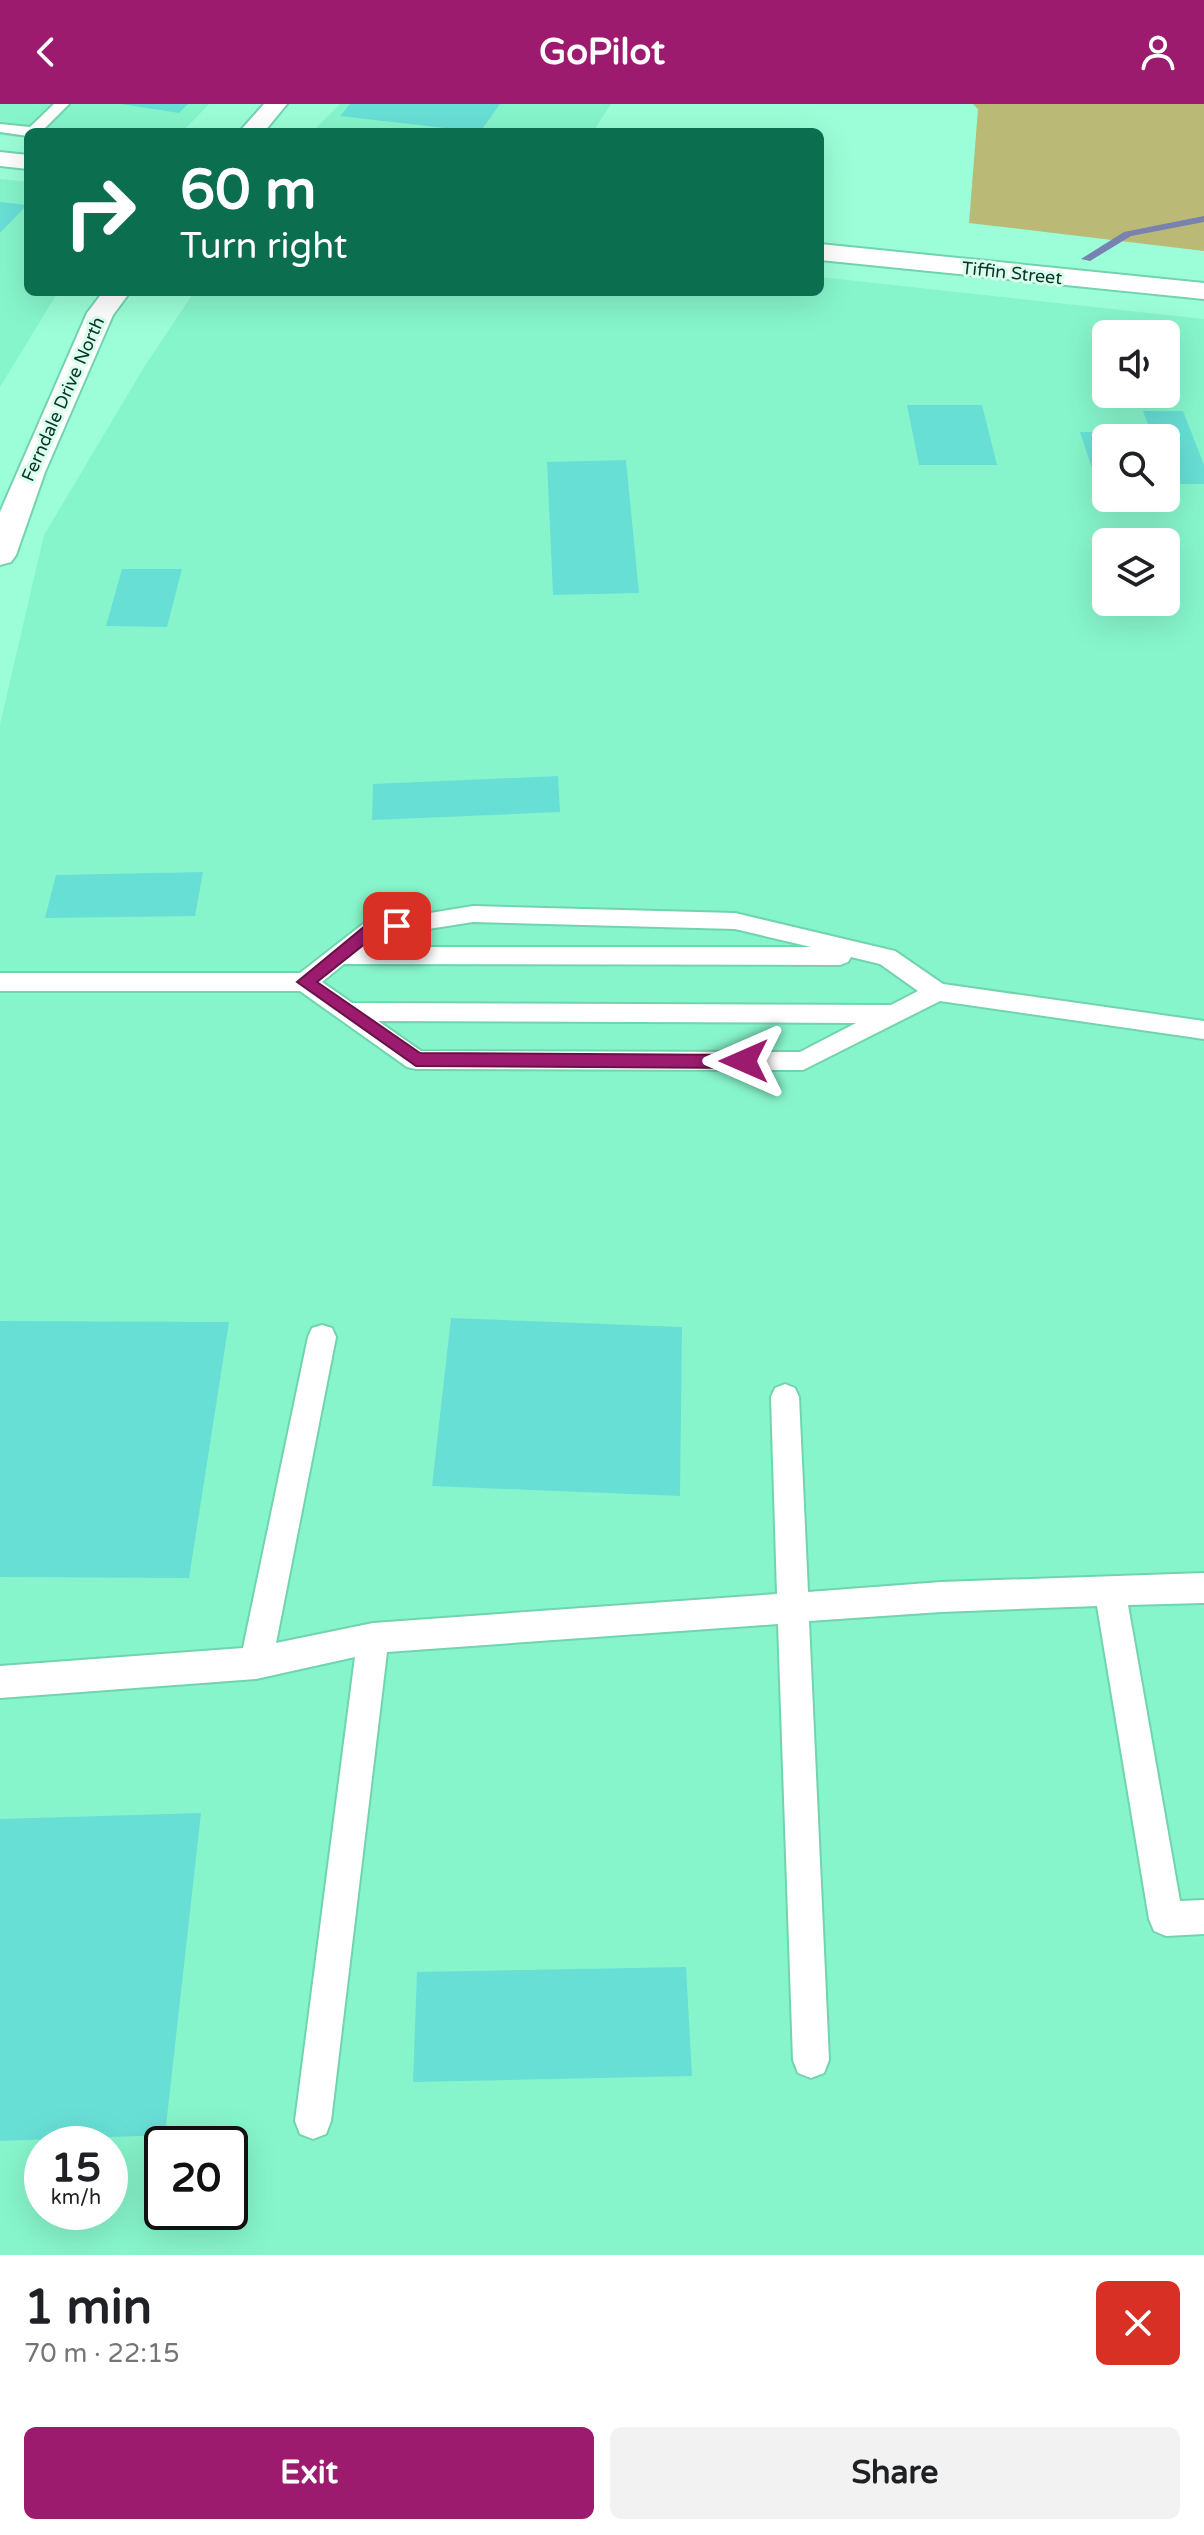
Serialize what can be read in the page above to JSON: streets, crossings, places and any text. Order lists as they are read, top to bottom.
{
  "streets": {
    "main road": ["Tiffin Street", "Ferndale Drive North"]
  },
  "page": {
    "header": "GoPilot",
    "turn": ["60 m", "Turn right"],
    "speed": "15 km/h",
    "limit": "20",
    "heading": ["1 min", "70 m · 22:15"],
    "buttons": ["Exit", "Share"]
  }
}
